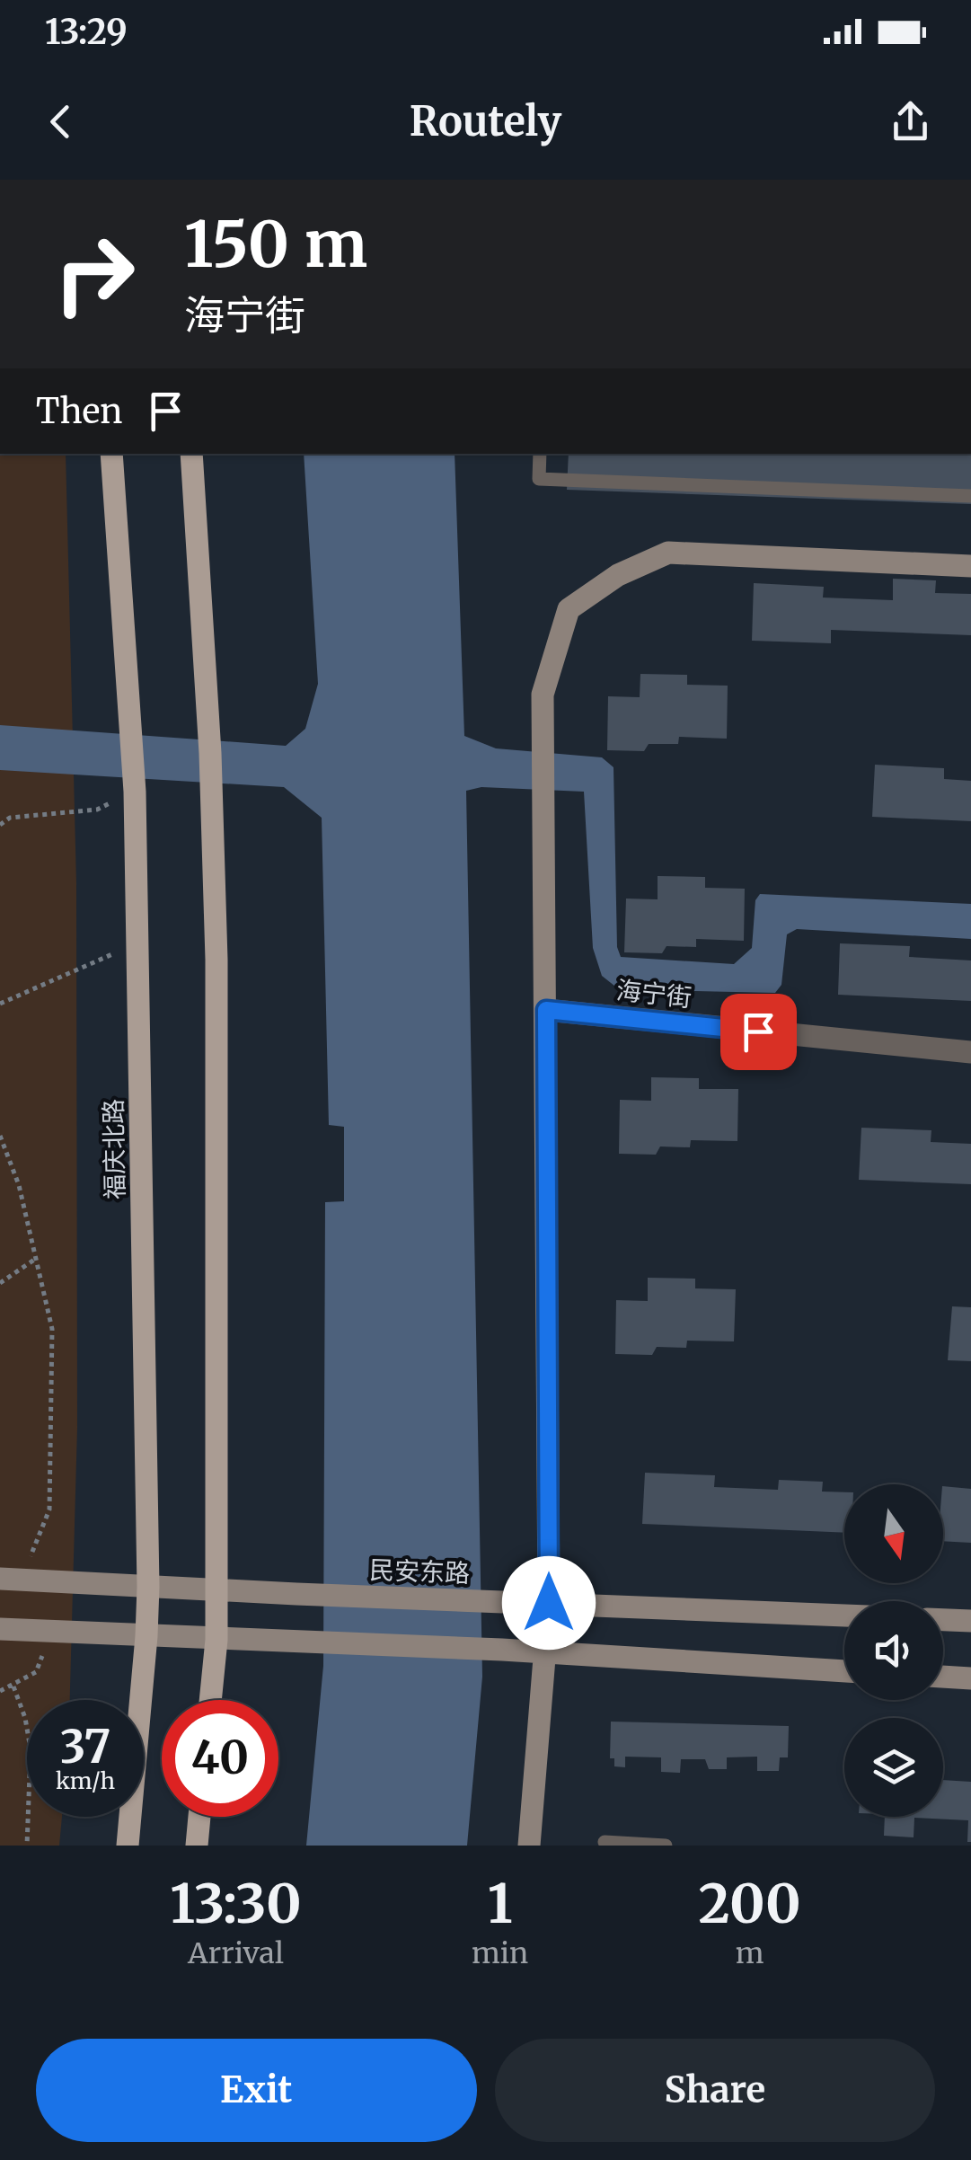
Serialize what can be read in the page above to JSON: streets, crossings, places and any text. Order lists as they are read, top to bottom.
{
  "streets": {
    "main road": ["福庆北路", "民安东路"],
    "street": ["海宁街"]
  },
  "crossings": [
    ["福庆北路", "民安东路"]
  ],
  "north": "bottom",
  "page": {
    "status": "13:29",
    "header": "Routely",
    "turn": ["150 m", "海宁街"],
    "then": "Then",
    "speed": "37 km/h",
    "limit": "40",
    "eta": [
      "13:30",
      "Arrival",
      "1",
      "min",
      "200",
      "m"
    ],
    "buttons": ["Exit", "Share"]
  }
}
